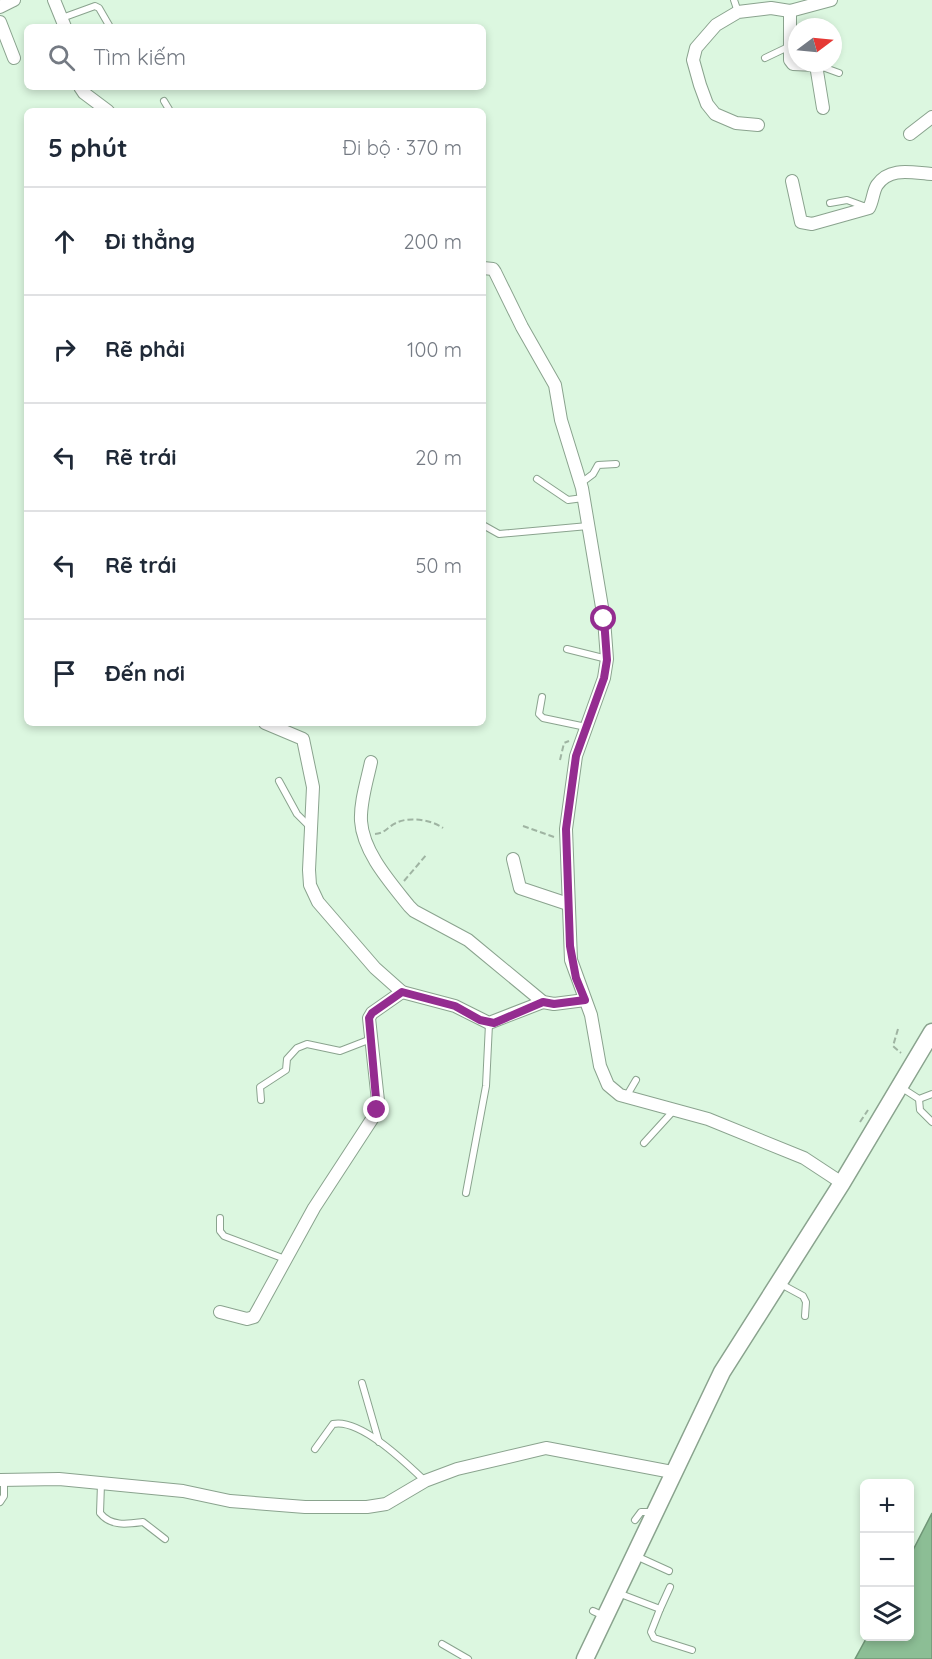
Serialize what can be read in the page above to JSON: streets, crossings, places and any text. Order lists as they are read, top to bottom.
{
  "north": "right",
  "page": {
    "search": "Tìm kiếm",
    "heading": ["5 phút", "Đi bộ · 370 m"],
    "list": [
      ["Đi thẳng", "200 m"],
      ["Rẽ phải", "100 m"],
      ["Rẽ trái", "20 m"],
      ["Rẽ trái", "50 m"],
      "Đến nơi"
    ],
    "map_buttons": ["+", "−"]
  }
}
